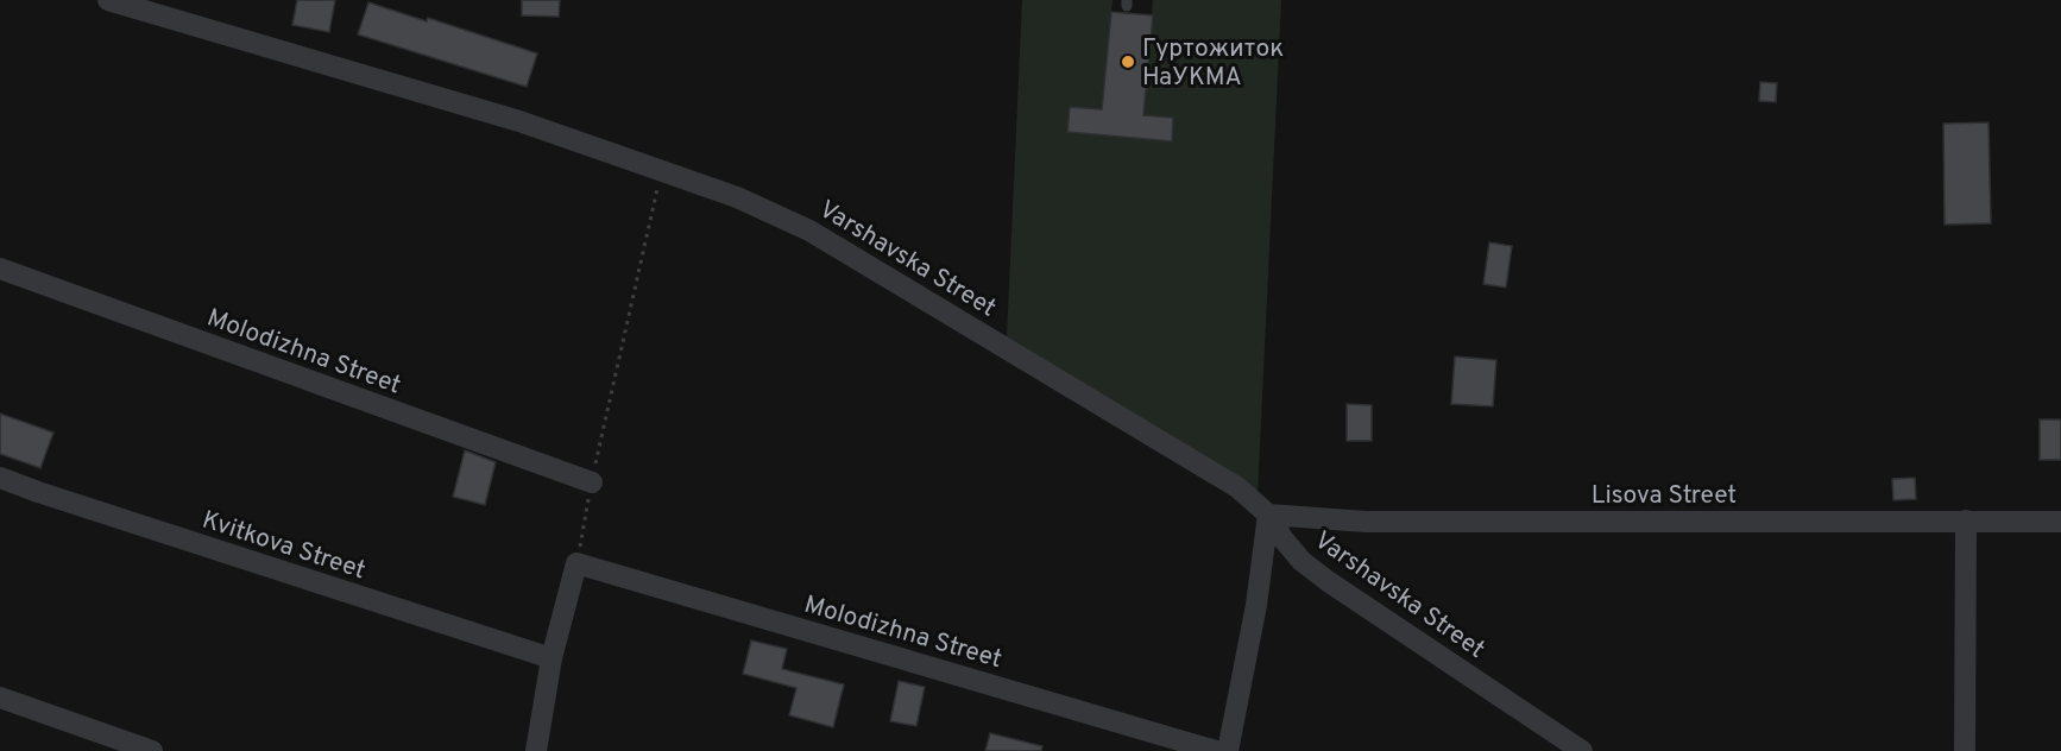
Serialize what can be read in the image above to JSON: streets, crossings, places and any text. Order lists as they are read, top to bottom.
{
  "streets": {
    "street": [
      "Varshavska Street",
      "Molodizhna Street",
      "Lisova Street",
      "Kvitkova Street"
    ]
  },
  "crossings": [
    ["Varshavska Street", "Lisova Street"]
  ],
  "places": ["Гуртожиток НаУКМА"]
}
